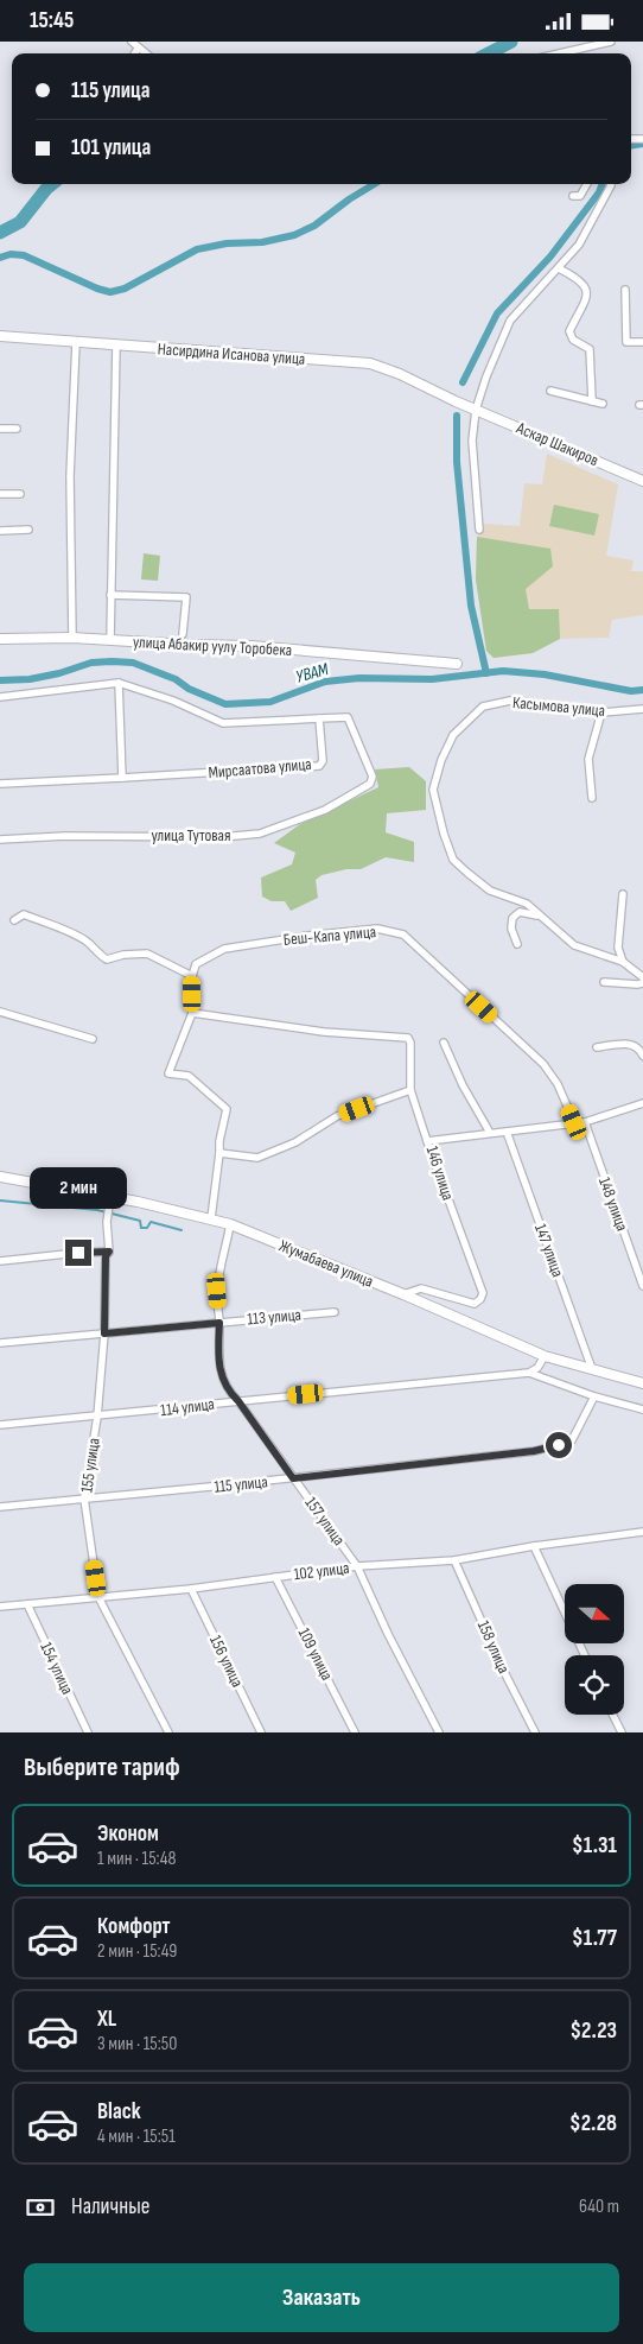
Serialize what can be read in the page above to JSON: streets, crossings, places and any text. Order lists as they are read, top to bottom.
{
  "streets": {
    "street": [
      "Насирдина Исанова улица",
      "Аскар Шакиров",
      "улица Абакир уулу Торобека",
      "Касымова улица",
      "Мирсаатова улица",
      "улица Тутовая",
      "Беш-Капа улица",
      "146 улица",
      "148 улица",
      "147 улица",
      "Жумабаева улица",
      "113 улица",
      "114 улица",
      "155 улица",
      "115 улица",
      "157 улица",
      "102 улица",
      "158 улица",
      "109 улица",
      "156 улица",
      "154 улица"
    ]
  },
  "crossings": [
    ["Насирдина Исанова улица", "Аскар Шакиров"],
    ["Насирдина Исанова улица", "улица Абакир уулу Торобека"],
    ["Мирсаатова улица", "улица Тутовая"],
    ["Беш-Капа улица", "146 улица"],
    ["146 улица", "148 улица"],
    ["146 улица", "147 улица"],
    ["146 улица", "Жумабаева улица"],
    ["147 улица", "Жумабаева улица"],
    ["Жумабаева улица", "155 улица"],
    ["Жумабаева улица", "157 улица"],
    ["113 улица", "155 улица"],
    ["113 улица", "157 улица"],
    ["114 улица", "155 улица"],
    ["114 улица", "157 улица"],
    ["155 улица", "115 улица"],
    ["155 улица", "102 улица"],
    ["115 улица", "157 улица"],
    ["157 улица", "102 улица"],
    ["102 улица", "158 улица"],
    ["102 улица", "109 улица"],
    ["102 улица", "156 улица"],
    ["102 улица", "154 улица"]
  ],
  "water": ["УВАМ"],
  "north": "right",
  "page": {
    "status": "15:45",
    "banner": ["115 улица", "101 улица"],
    "bubble": "2 мин",
    "heading": "Выберите тариф",
    "list": [
      {
        "name": "Эконом",
        "note": "1 мин · 15:48",
        "value": "$1.31"
      },
      {
        "name": "Комфорт",
        "note": "2 мин · 15:49",
        "value": "$1.77"
      },
      {
        "name": "XL",
        "note": "3 мин · 15:50",
        "value": "$2.23"
      },
      {
        "name": "Black",
        "note": "4 мин · 15:51",
        "value": "$2.28"
      }
    ],
    "pay": ["Наличные", "640 m"],
    "buttons": "Заказать"
  }
}
